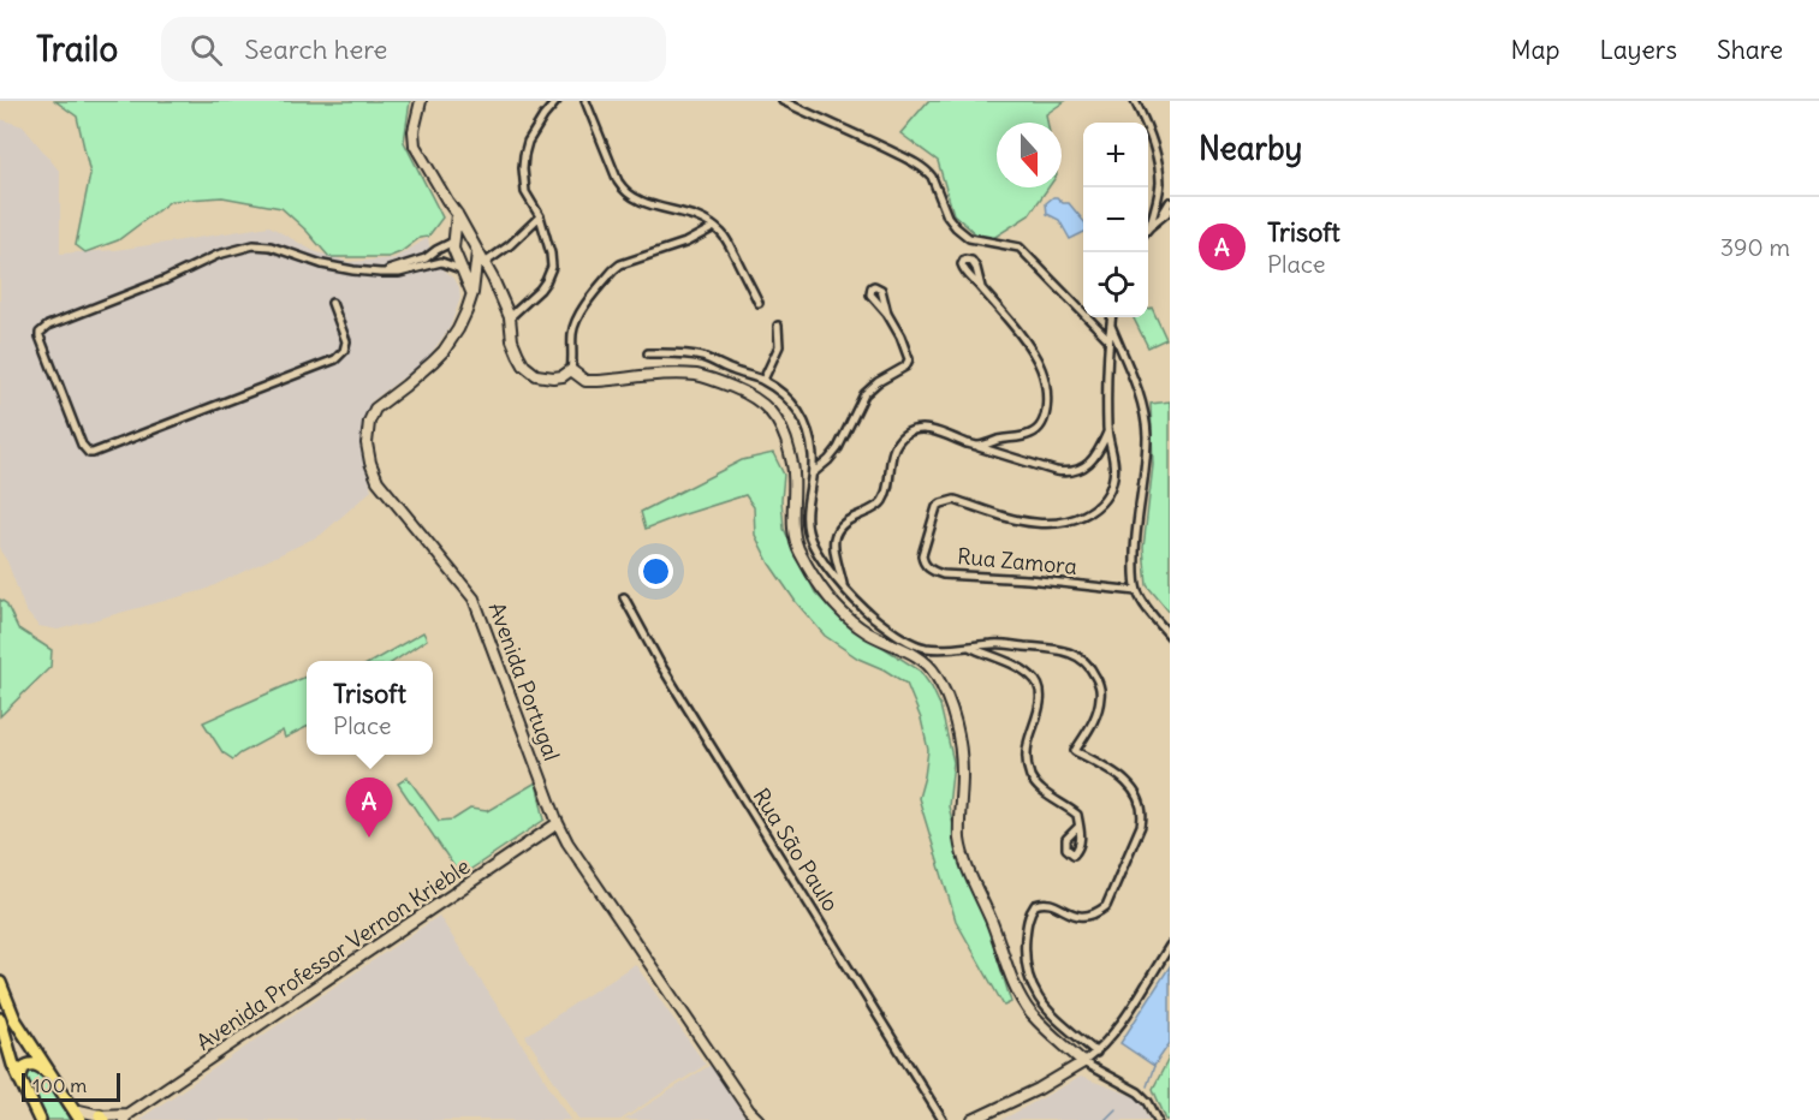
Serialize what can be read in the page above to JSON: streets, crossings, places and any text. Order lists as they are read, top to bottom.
{
  "streets": {
    "street": [
      "Rua Zamora",
      "Avenida Portugal",
      "Rua São Paulo",
      "Avenida Professor Vernon Krieble"
    ]
  },
  "crossings": [
    ["Avenida Portugal", "Avenida Professor Vernon Krieble"]
  ],
  "scale_bar": "100 m",
  "north": "bottom",
  "page": {
    "header": "Trailo",
    "search": "Search here",
    "nav": ["Map", "Layers", "Share"],
    "heading": "Nearby",
    "map_buttons": ["+", "−"],
    "list": [
      {
        "mark": "A",
        "name": "Trisoft",
        "note": "Place",
        "value": "390 m"
      }
    ],
    "popup": ["Trisoft", "Place"],
    "pins": "A",
    "scale": "100 m"
  }
}
